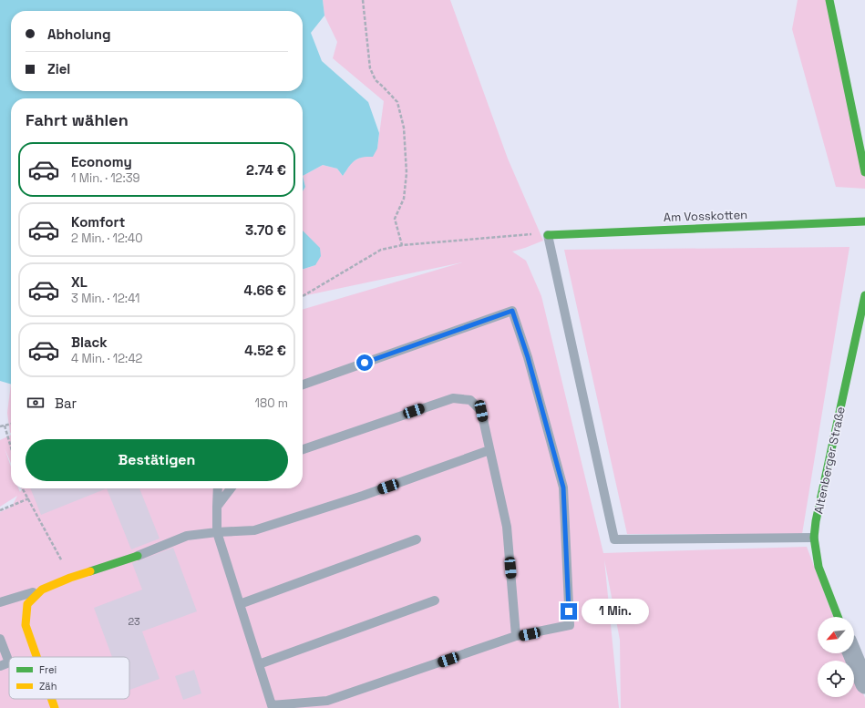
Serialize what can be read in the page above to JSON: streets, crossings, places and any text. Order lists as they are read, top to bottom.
{
  "streets": {
    "street": ["Am Vosskotten", "Altenberger Straße"]
  },
  "house_numbers": ["23"],
  "legend": ["Frei", "Zäh"],
  "north": "bottom left",
  "page": {
    "banner": ["Abholung", "Ziel"],
    "heading": "Fahrt wählen",
    "list": [
      {
        "name": "Economy",
        "note": "1 Min. · 12:39",
        "value": "2.74 €"
      },
      {
        "name": "Komfort",
        "note": "2 Min. · 12:40",
        "value": "3.70 €"
      },
      {
        "name": "XL",
        "note": "3 Min. · 12:41",
        "value": "4.66 €"
      },
      {
        "name": "Black",
        "note": "4 Min. · 12:42",
        "value": "4.52 €"
      }
    ],
    "pay": ["Bar", "180 m"],
    "buttons": "Bestätigen",
    "bubble": "1 Min."
  }
}
